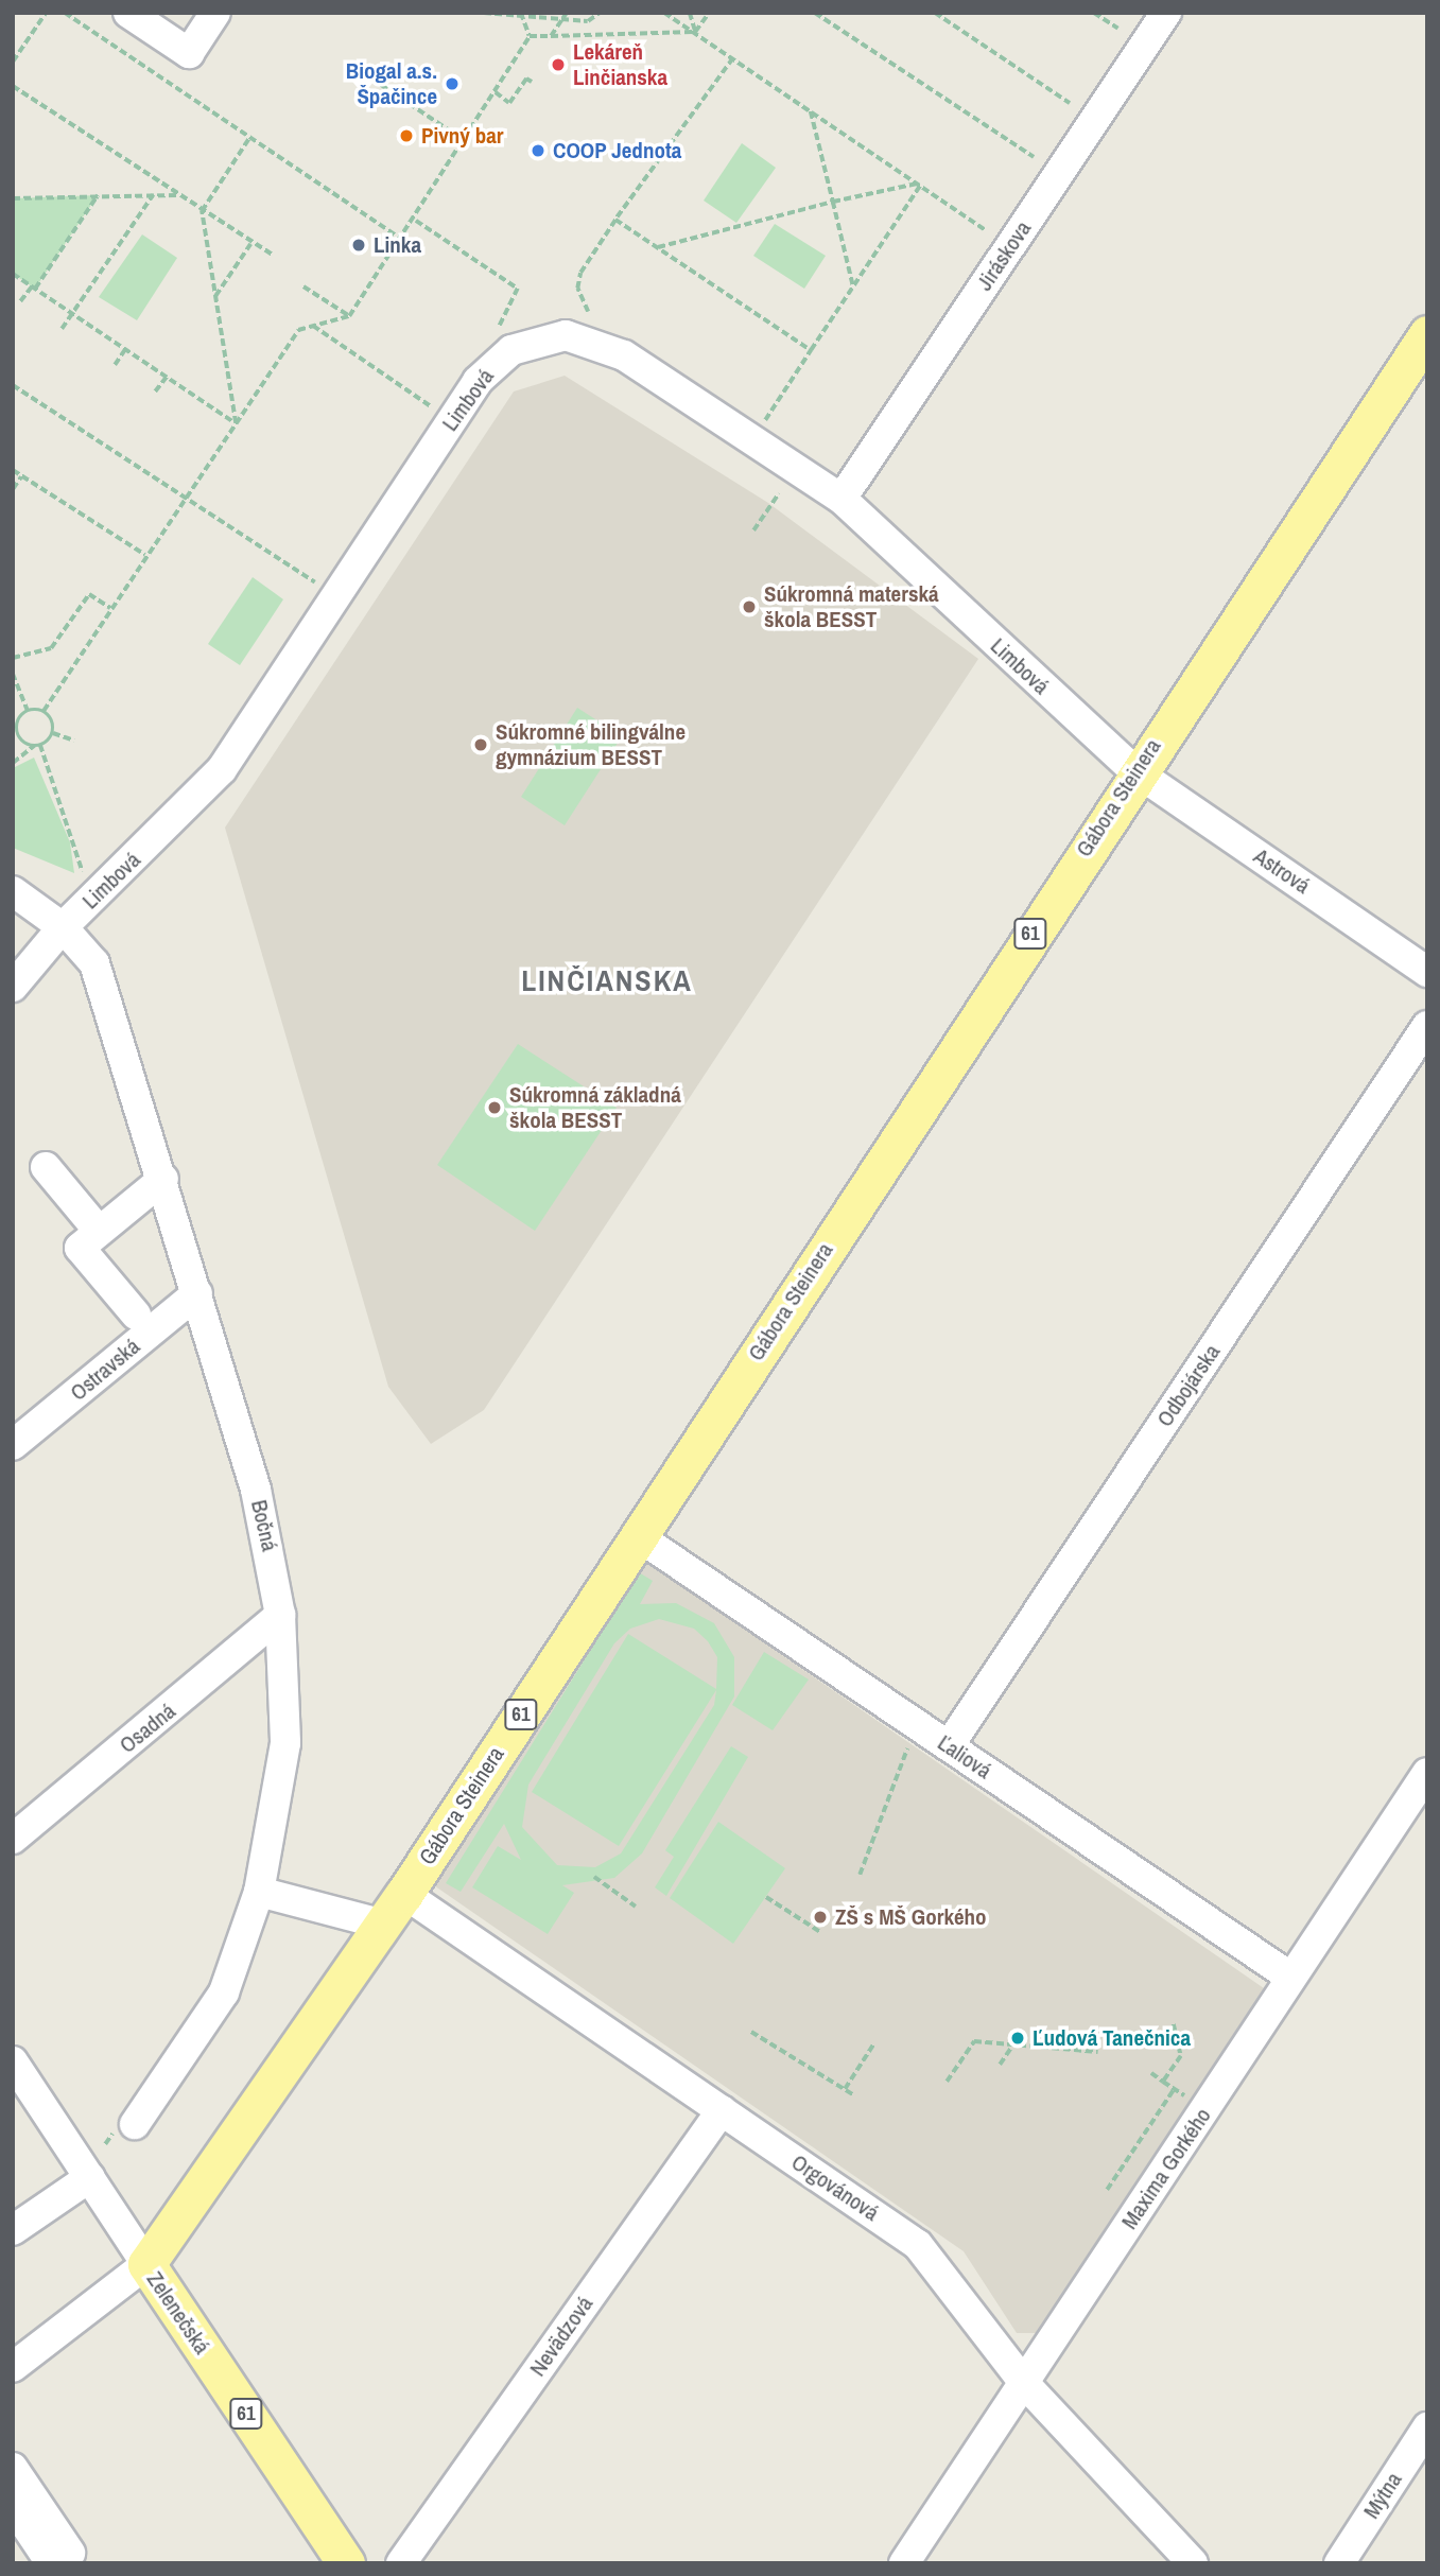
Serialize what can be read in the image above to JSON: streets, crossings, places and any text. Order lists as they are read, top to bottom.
{
  "streets": {
    "main road": ["Gábora Steinera", "61", "Zelenečská"],
    "street": [
      "Jiráskova",
      "Limbová",
      "Astrová",
      "Ostravská",
      "Odbojárska",
      "Bočná",
      "Osadná",
      "Ľaliová",
      "Maxima Gorkého",
      "Orgovánová",
      "Nevädzová",
      "Mýtna"
    ]
  },
  "crossings": [
    ["Jiráskova", "Limbová"],
    ["Limbová", "Gábora Steinera"],
    ["Limbová", "Astrová"],
    ["Limbová", "Bočná"],
    ["Gábora Steinera", "Astrová"],
    ["Gábora Steinera", "Ľaliová"],
    ["Gábora Steinera", "Orgovánová"],
    ["Gábora Steinera", "Zelenečská"],
    ["Ostravská", "Bočná"],
    ["Odbojárska", "Ľaliová"],
    ["Bočná", "Osadná"],
    ["Ľaliová", "Maxima Gorkého"],
    ["Maxima Gorkého", "Orgovánová"],
    ["Orgovánová", "Nevädzová"]
  ],
  "districts": ["LINČIANSKA"],
  "places": [
    "Lekáreň Linčianska",
    "Biogal a.s. Špačince",
    "Pivný bar",
    "COOP Jednota",
    "Linka",
    "Súkromná materská škola BESST",
    "Súkromné bilingválne gymnázium BESST",
    "Súkromná základná škola BESST",
    "ZŠ s MŠ Gorkého",
    "Ľudová Tanečnica"
  ]
}
